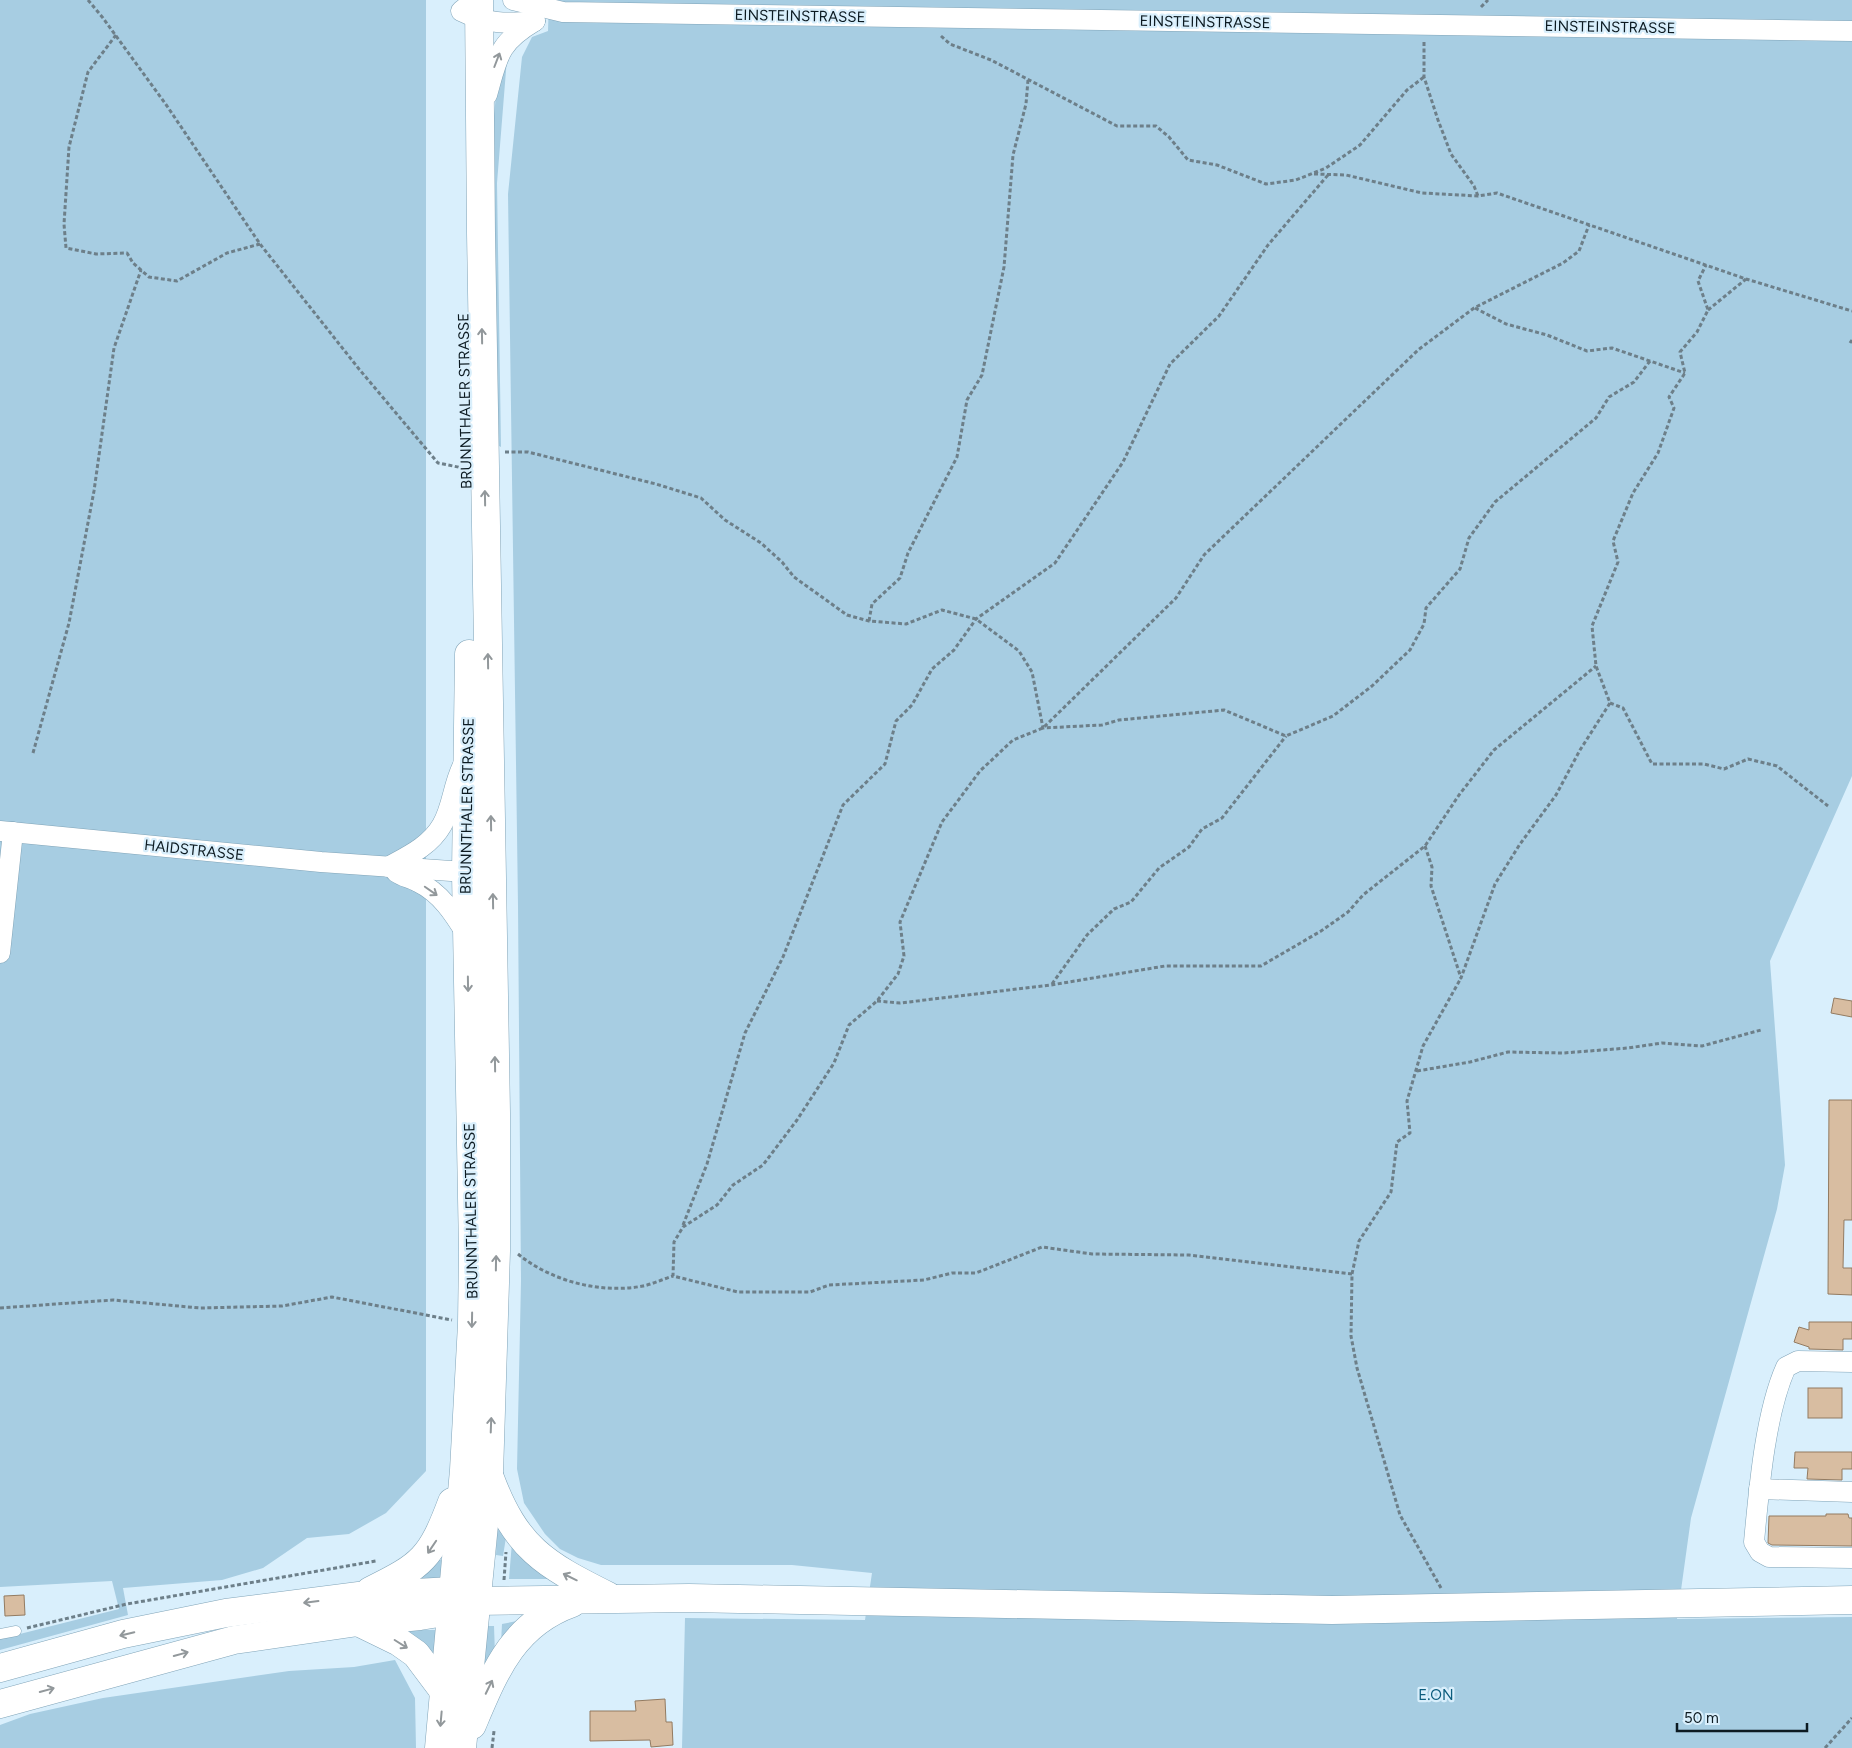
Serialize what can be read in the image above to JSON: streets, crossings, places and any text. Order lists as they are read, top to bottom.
{
  "streets": {
    "main road": ["BRUNNTHALER STRASSE"],
    "street": ["EINSTEINSTRASSE", "HAIDSTRASSE"]
  },
  "crossings": [
    ["EINSTEINSTRASSE", "BRUNNTHALER STRASSE"],
    ["BRUNNTHALER STRASSE", "HAIDSTRASSE"]
  ],
  "parks": ["E.ON"],
  "scale_bar": "50 m"
}
